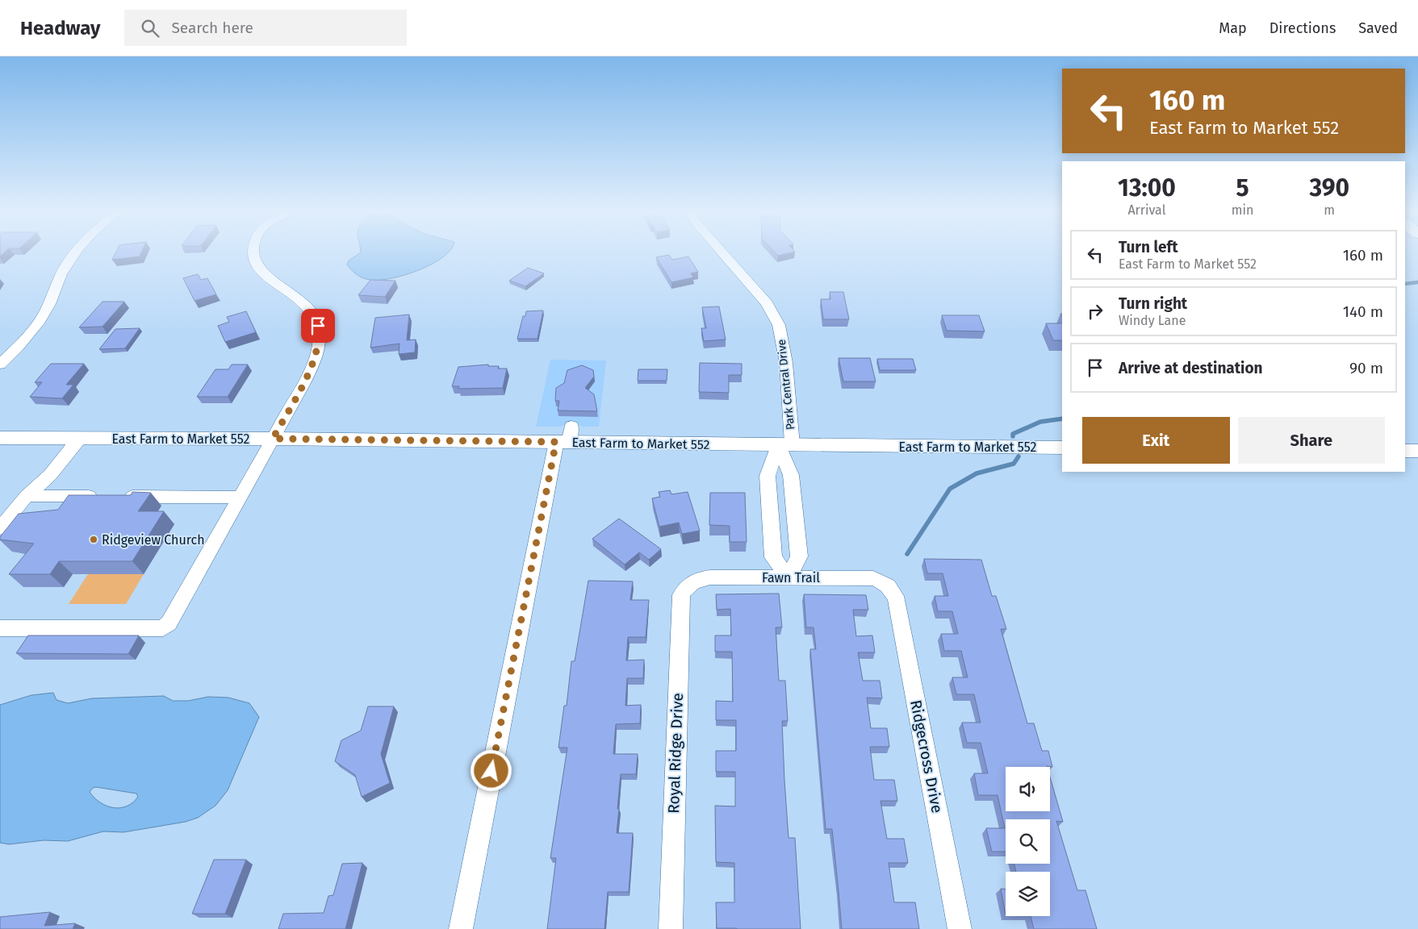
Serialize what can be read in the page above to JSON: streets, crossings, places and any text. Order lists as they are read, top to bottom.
{
  "streets": {
    "main road": ["East Farm to Market 552"],
    "street": [
      "Park Central Drive",
      "Fawn Trail",
      "Royal Ridge Drive",
      "Ridgecross Drive"
    ]
  },
  "crossings": [
    ["Park Central Drive", "East Farm to Market 552"],
    ["Fawn Trail", "Royal Ridge Drive"],
    ["Fawn Trail", "Ridgecross Drive"]
  ],
  "places": ["Ridgeview Church"],
  "page": {
    "header": "Headway",
    "search": "Search here",
    "nav": ["Map", "Directions", "Saved"],
    "turn": ["160 m", "East Farm to Market 552"],
    "eta": [
      "13:00",
      "Arrival",
      "5",
      "min",
      "390",
      "m"
    ],
    "list": [
      {
        "name": "Turn left",
        "note": "East Farm to Market 552",
        "value": "160 m"
      },
      {
        "name": "Turn right",
        "note": "Windy Lane",
        "value": "140 m"
      },
      {
        "name": "Arrive at destination",
        "value": "90 m"
      }
    ],
    "buttons": ["Exit", "Share"]
  }
}
